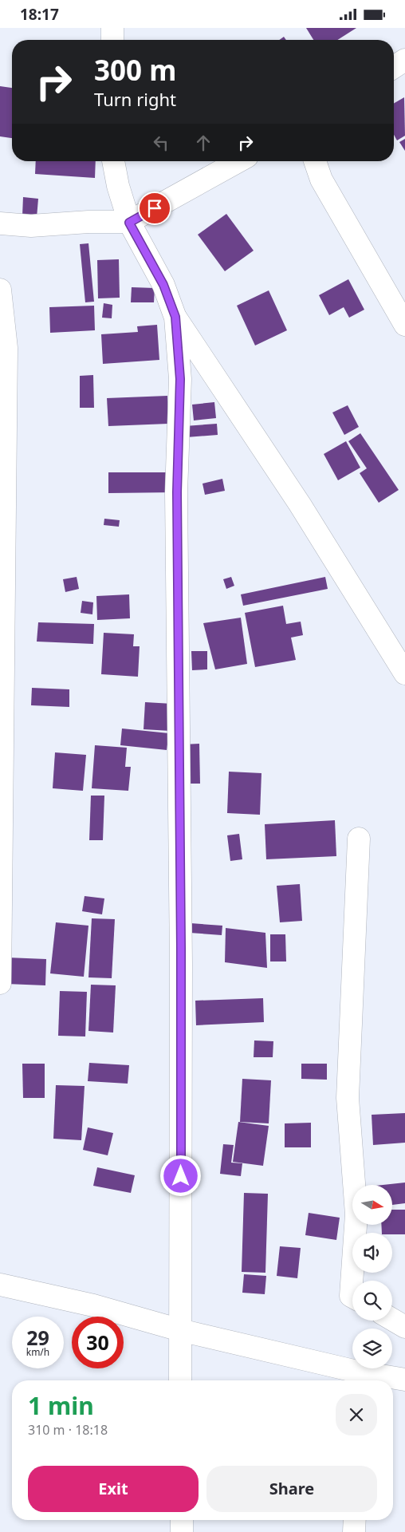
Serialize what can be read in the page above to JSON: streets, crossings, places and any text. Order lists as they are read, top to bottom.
{
  "north": "right",
  "page": {
    "status": "18:17",
    "turn": ["300 m", "Turn right"],
    "speed": "29 km/h",
    "limit": "30",
    "heading": ["1 min", "310 m · 18:18"],
    "buttons": ["Exit", "Share"]
  }
}
